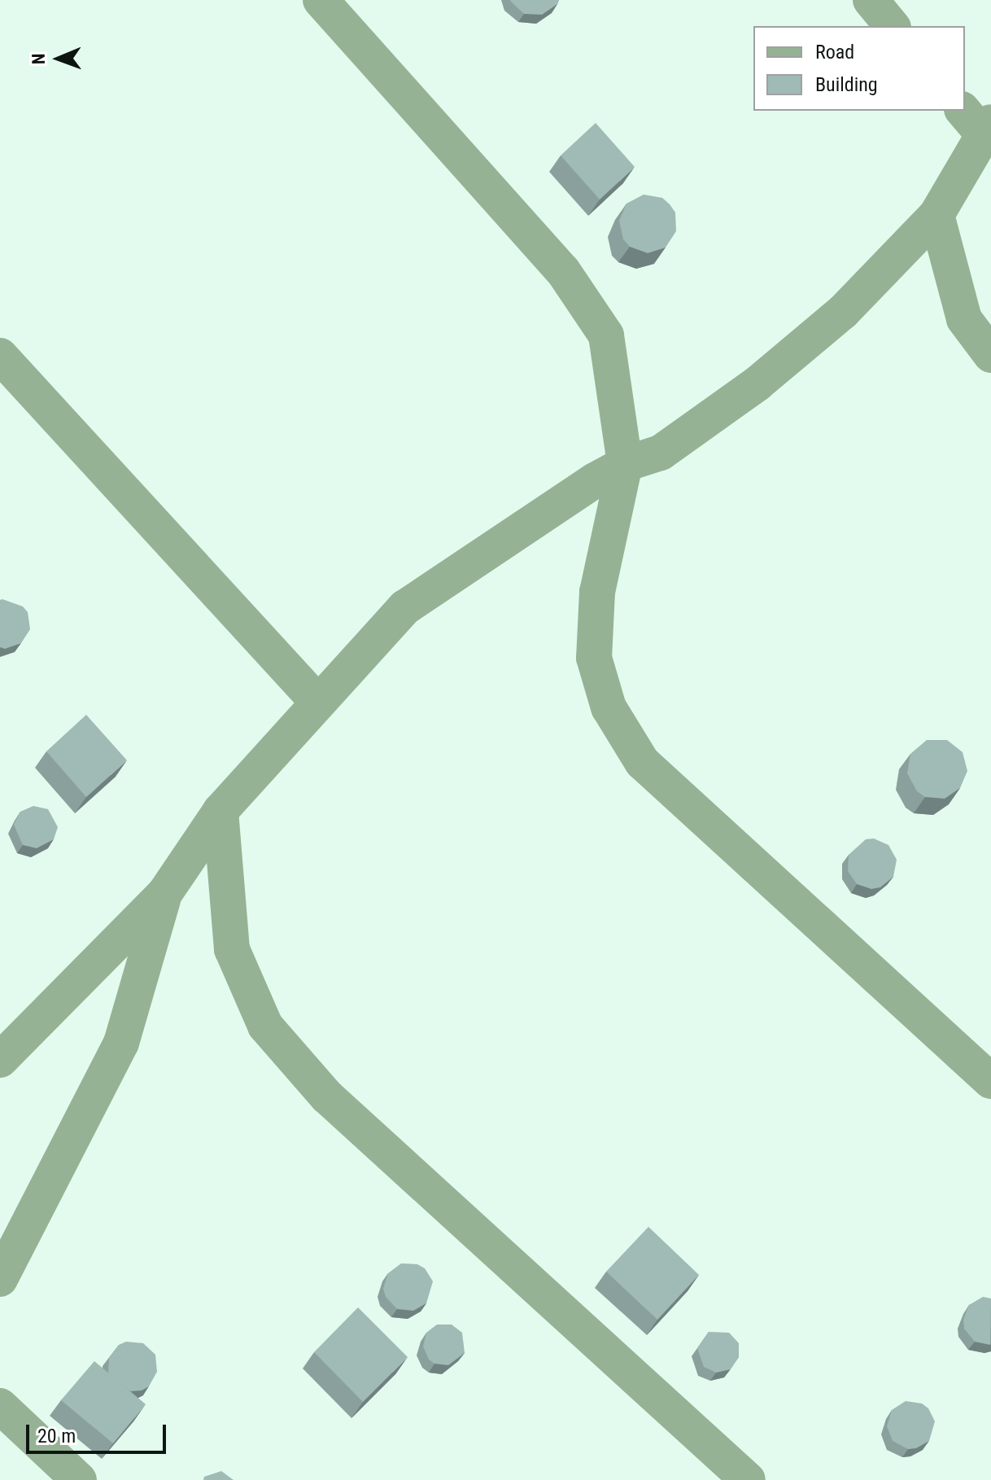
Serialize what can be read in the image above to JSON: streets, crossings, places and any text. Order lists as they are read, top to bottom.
{
  "legend": ["Road", "Building"],
  "scale_bar": "20 m",
  "north": "left"
}
